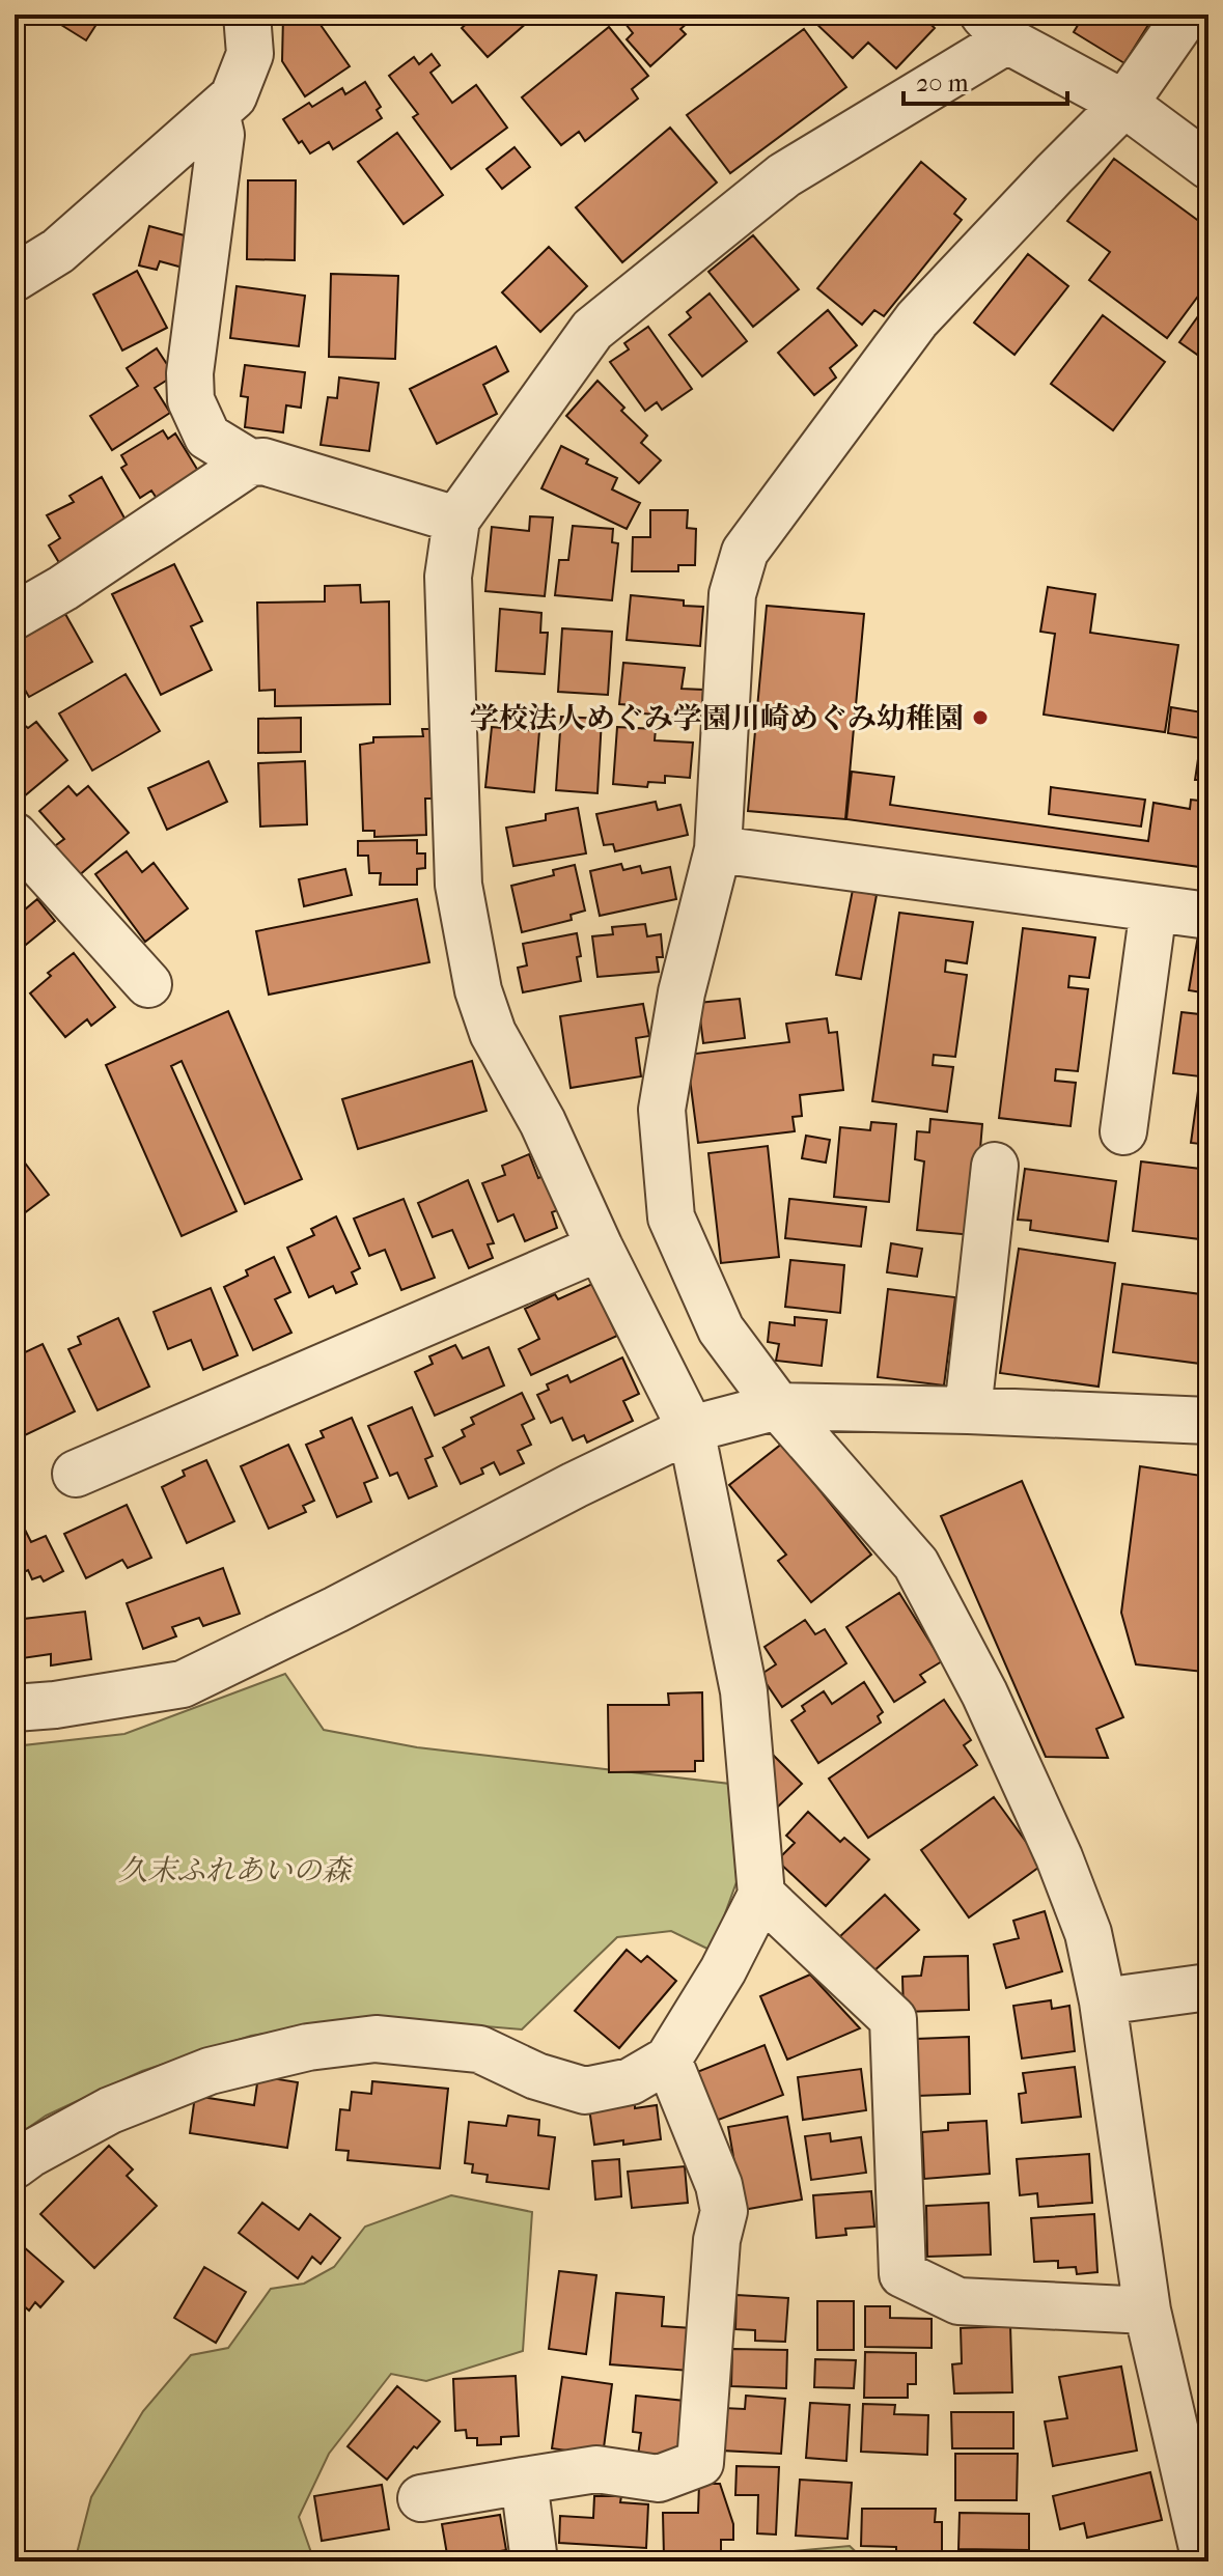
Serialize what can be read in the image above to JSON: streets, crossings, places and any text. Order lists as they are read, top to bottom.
{
  "parks": ["久末ふれあいの森"],
  "places": ["学校法人めぐみ学園川崎めぐみ幼稚園"],
  "scale_bar": "20 m"
}
